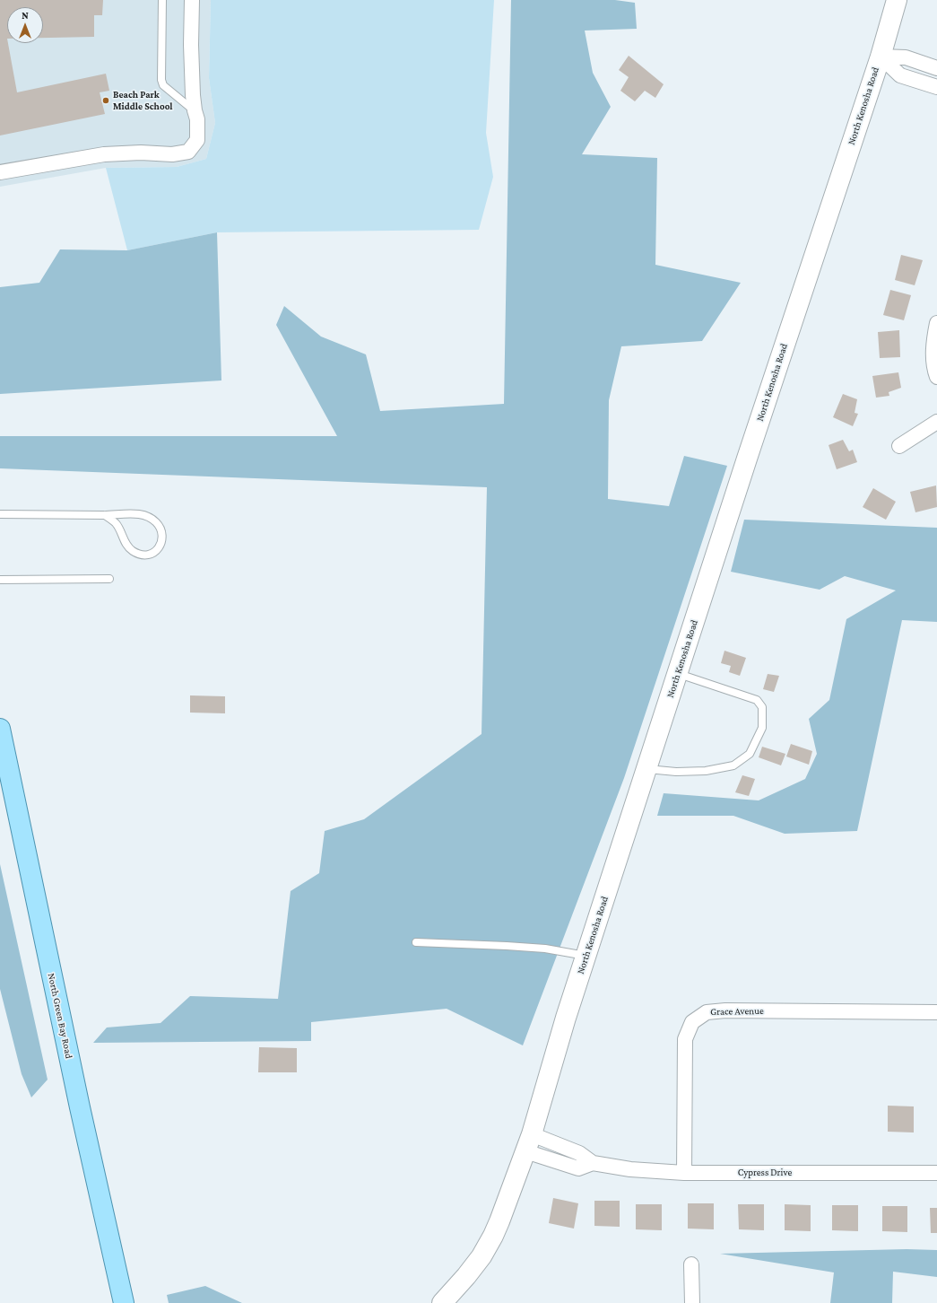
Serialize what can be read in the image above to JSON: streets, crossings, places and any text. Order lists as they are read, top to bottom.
{
  "streets": {
    "main road": ["North Green Bay Road"],
    "street": ["North Kenosha Road", "Grace Avenue", "Cypress Drive"]
  },
  "crossings": [
    ["North Kenosha Road", "Cypress Drive"],
    ["Grace Avenue", "Cypress Drive"]
  ],
  "places": ["Beach Park Middle School"],
  "north": "top"
}
